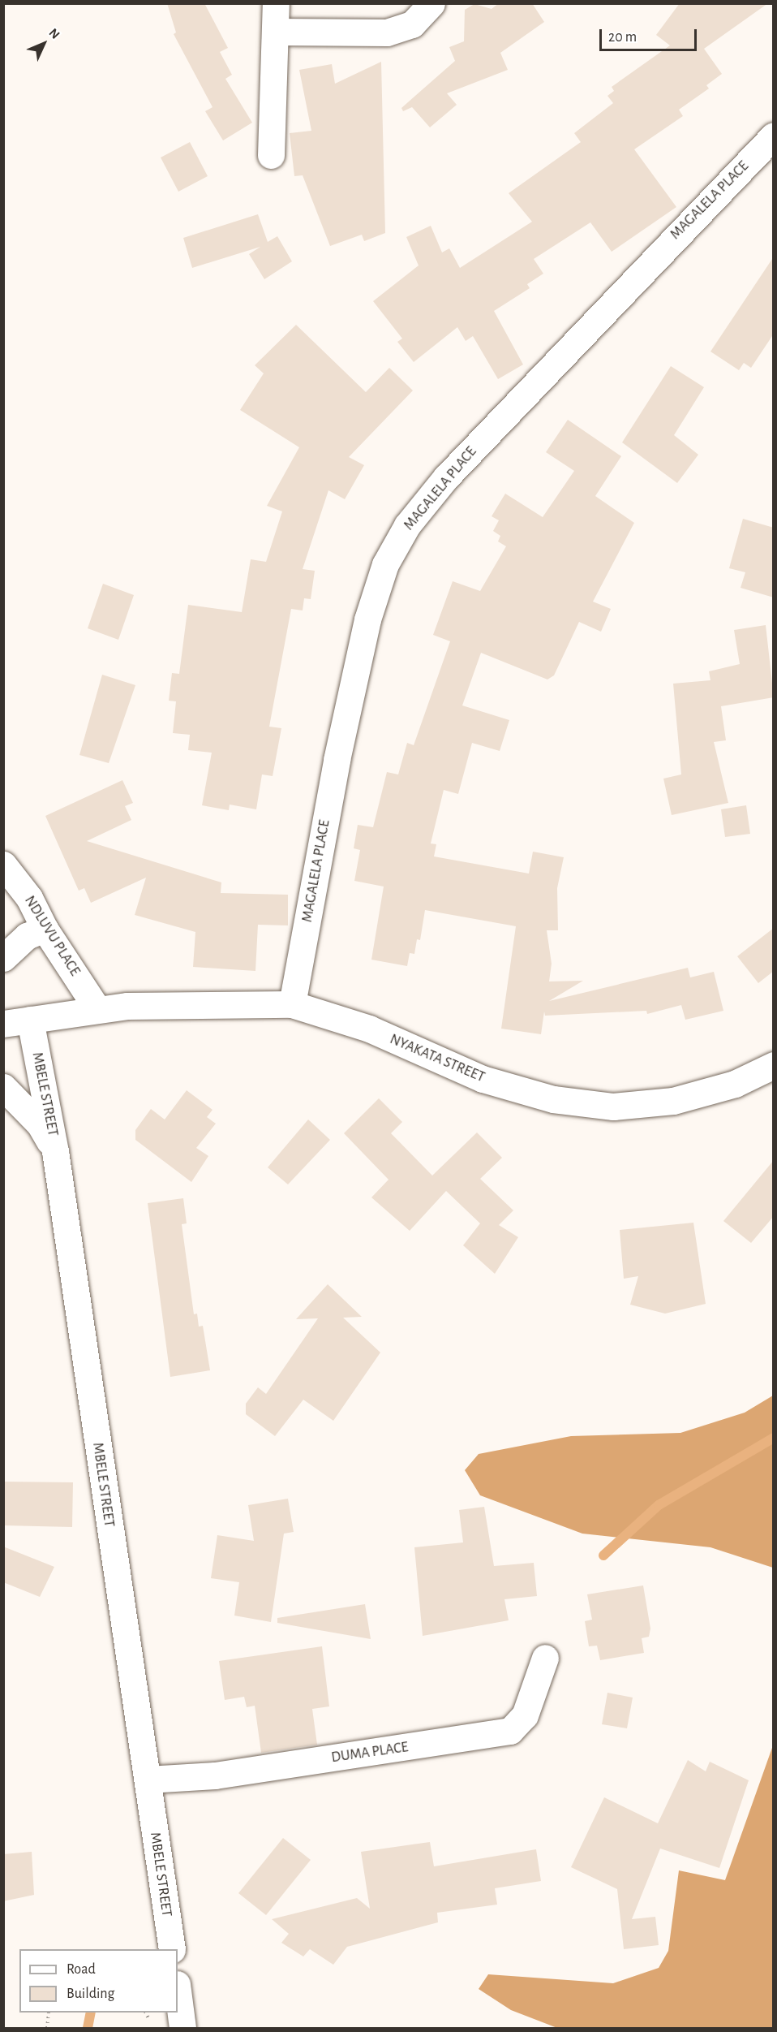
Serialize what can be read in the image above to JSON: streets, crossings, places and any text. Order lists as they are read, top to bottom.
{
  "streets": {
    "street": [
      "MAGALELA PLACE",
      "NDLUVU PLACE",
      "NYAKATA STREET",
      "MBELE STREET",
      "DUMA PLACE"
    ]
  },
  "crossings": [
    ["MAGALELA PLACE", "NYAKATA STREET"],
    ["NDLUVU PLACE", "NYAKATA STREET"],
    ["NYAKATA STREET", "MBELE STREET"],
    ["MBELE STREET", "DUMA PLACE"]
  ],
  "legend": ["Road", "Building"],
  "scale_bar": "20 m",
  "north": "top right"
}
